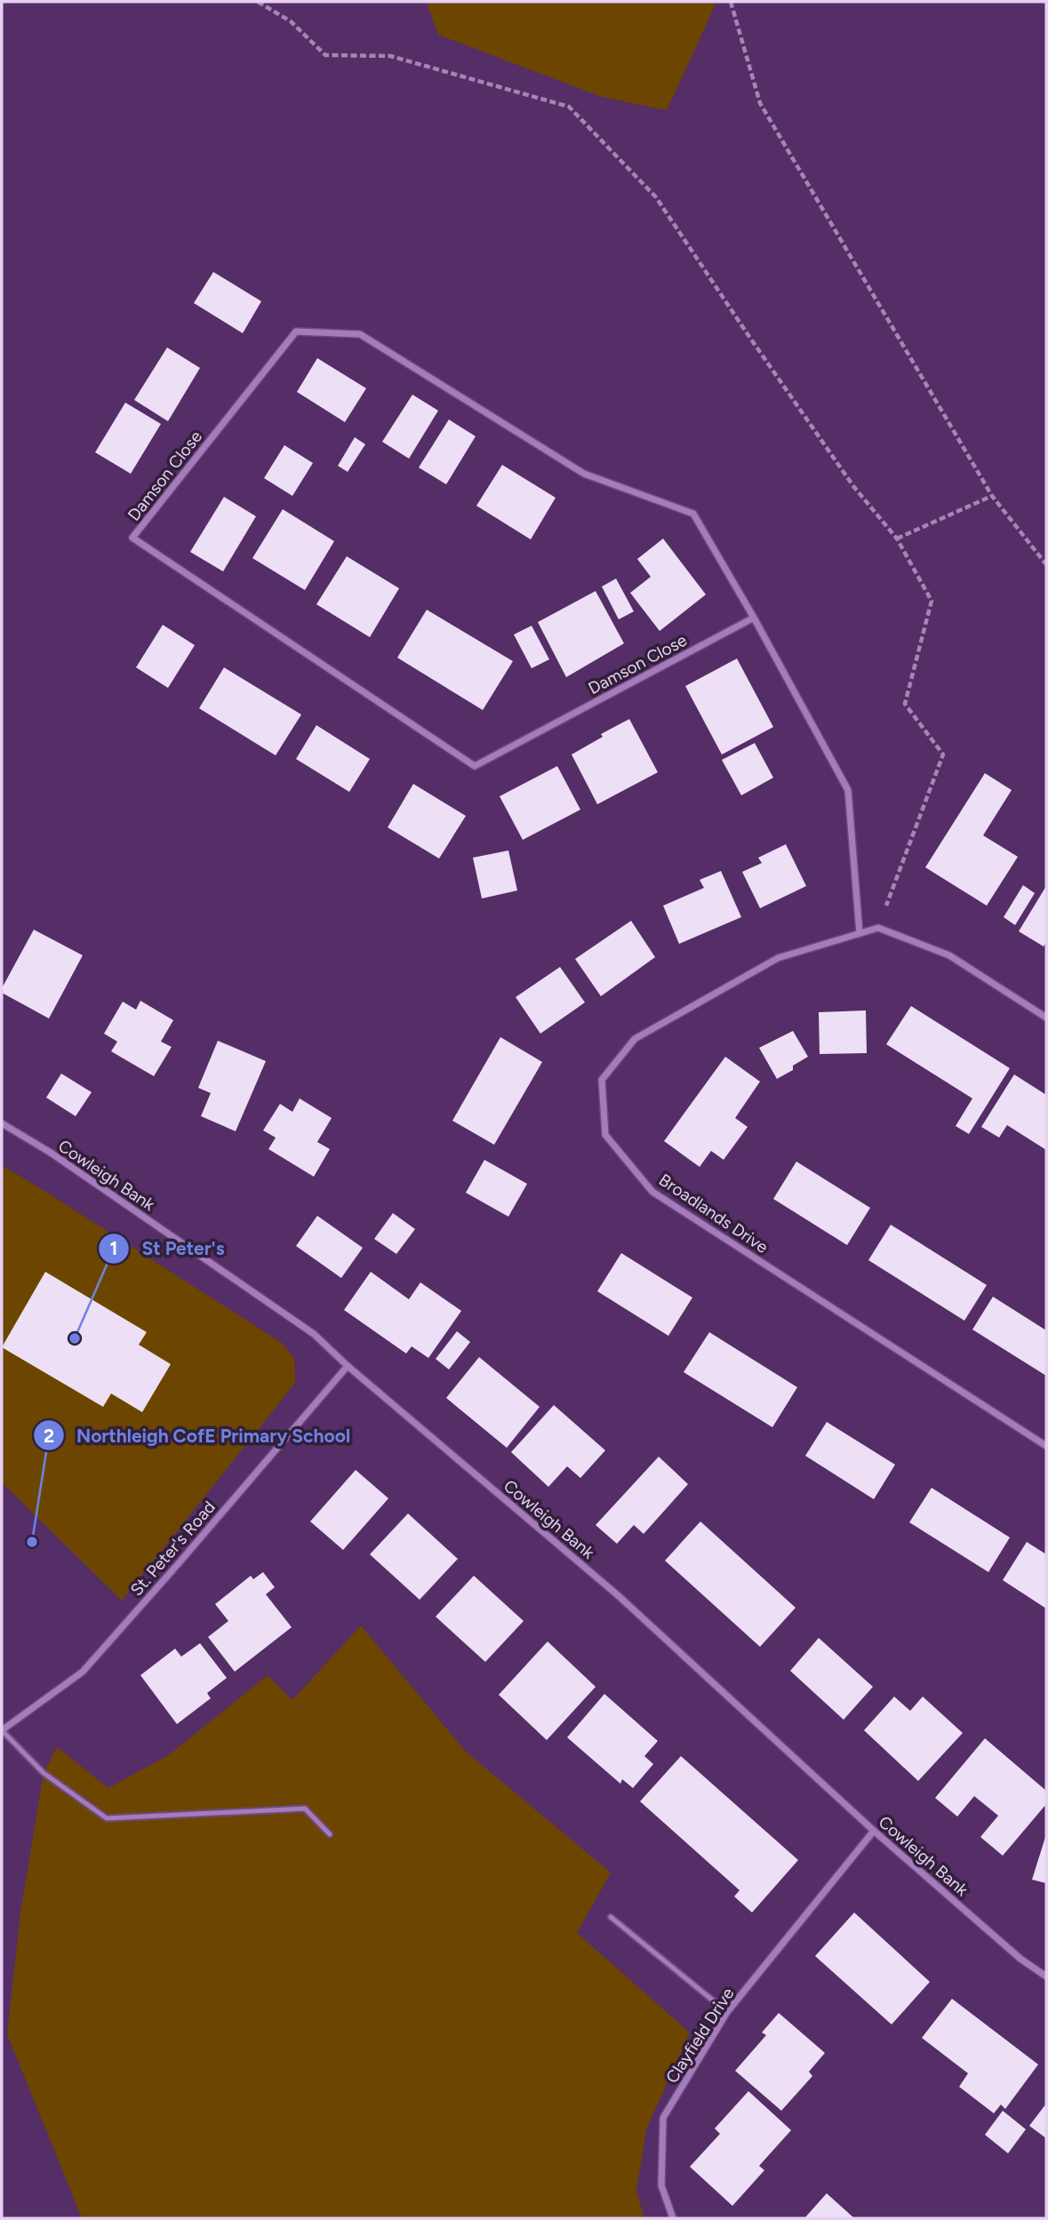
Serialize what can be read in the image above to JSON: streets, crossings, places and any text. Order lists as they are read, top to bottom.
{
  "streets": {
    "street": [
      "Damson Close",
      "Cowleigh Bank",
      "Broadlands Drive",
      "St. Peter's Road",
      "Clayfield Drive"
    ]
  },
  "crossings": [
    ["Damson Close", "Broadlands Drive"],
    ["Cowleigh Bank", "St. Peter's Road"],
    ["Cowleigh Bank", "Clayfield Drive"]
  ],
  "places": ["St Peter's", "Northleigh CofE Primary School"]
}
